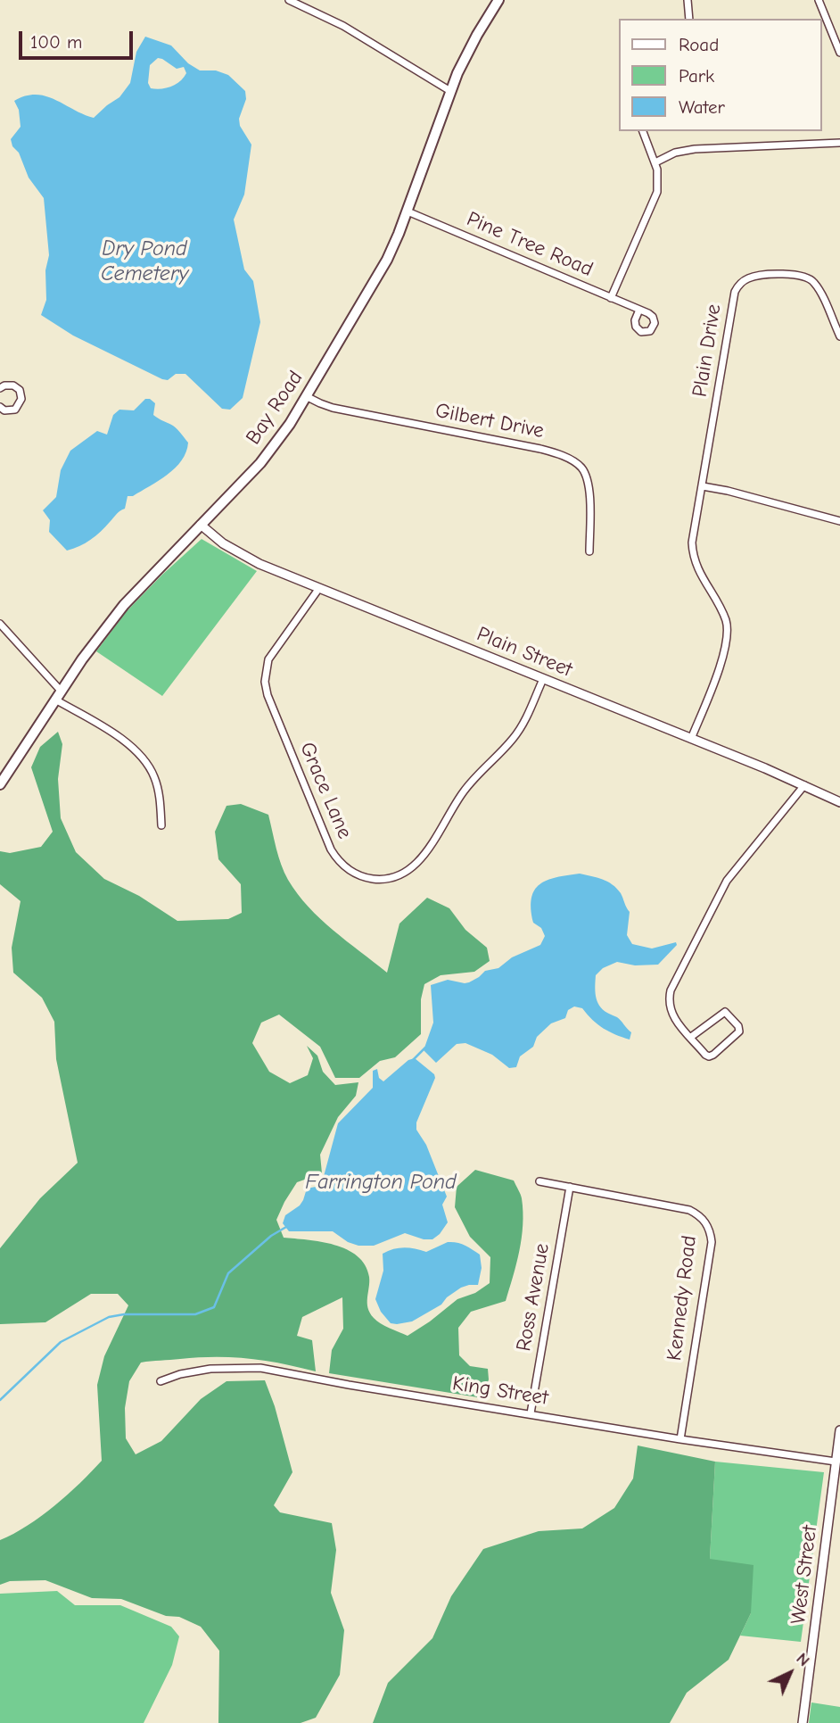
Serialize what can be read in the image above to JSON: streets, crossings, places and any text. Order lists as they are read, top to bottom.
{
  "streets": {
    "main road": ["Bay Road"],
    "street": [
      "Pine Tree Road",
      "Plain Drive",
      "Gilbert Drive",
      "Plain Street",
      "Grace Lane",
      "Ross Avenue",
      "Kennedy Road",
      "King Street",
      "West Street"
    ]
  },
  "crossings": [
    ["Pine Tree Road", "Bay Road"],
    ["Plain Drive", "Plain Street"],
    ["Bay Road", "Gilbert Drive"],
    ["Bay Road", "Plain Street"],
    ["Plain Street", "Grace Lane"],
    ["Ross Avenue", "Kennedy Road"],
    ["Ross Avenue", "King Street"],
    ["Kennedy Road", "King Street"],
    ["King Street", "West Street"]
  ],
  "water": ["Dry Pond Cemetery", "Farrington Pond"],
  "legend": ["Road", "Park", "Water"],
  "scale_bar": "100 m",
  "north": "top right"
}
